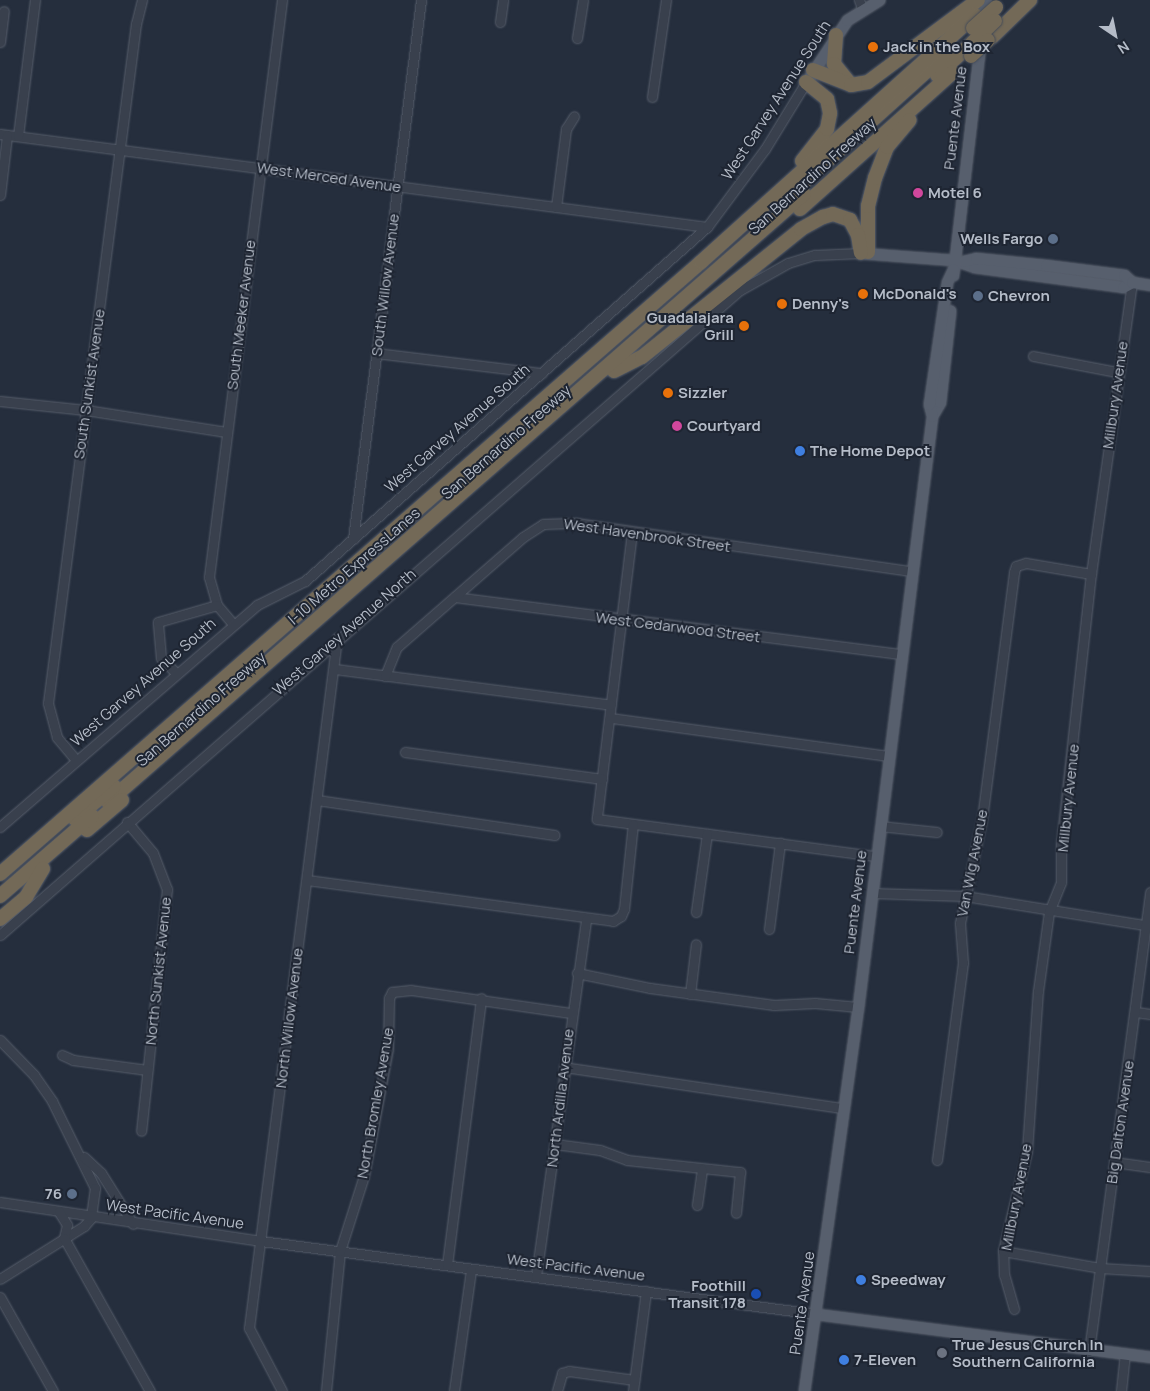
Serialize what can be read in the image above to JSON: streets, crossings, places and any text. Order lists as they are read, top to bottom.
{
  "streets": {
    "highway": ["San Bernardino Freeway", "I-10 Metro ExpressLanes"],
    "main road": ["West Garvey Avenue South", "Puente Avenue", "West Pacific Avenue"],
    "street": [
      "West Merced Avenue",
      "South Willow Avenue",
      "South Meeker Avenue",
      "South Sunkist Avenue",
      "Millbury Avenue",
      "West Havenbrook Street",
      "West Cedarwood Street",
      "West Garvey Avenue North",
      "Van Wig Avenue",
      "North Sunkist Avenue",
      "North Willow Avenue",
      "North Ardilla Avenue",
      "North Bromley Avenue",
      "Big Dalton Avenue"
    ]
  },
  "crossings": [
    ["West Garvey Avenue South", "West Merced Avenue"],
    ["West Garvey Avenue South", "South Willow Avenue"],
    ["West Garvey Avenue South", "South Meeker Avenue"],
    ["West Garvey Avenue South", "South Sunkist Avenue"],
    ["Puente Avenue", "San Bernardino Freeway"],
    ["Puente Avenue", "West Havenbrook Street"],
    ["Puente Avenue", "I-10 Metro ExpressLanes"],
    ["Puente Avenue", "West Cedarwood Street"],
    ["Puente Avenue", "West Pacific Avenue"],
    ["San Bernardino Freeway", "I-10 Metro ExpressLanes"],
    ["West Merced Avenue", "South Willow Avenue"],
    ["West Merced Avenue", "South Meeker Avenue"],
    ["West Merced Avenue", "South Sunkist Avenue"],
    ["Millbury Avenue", "Van Wig Avenue"],
    ["West Havenbrook Street", "West Cedarwood Street"],
    ["West Garvey Avenue North", "North Sunkist Avenue"],
    ["West Garvey Avenue North", "North Willow Avenue"],
    ["North Willow Avenue", "West Pacific Avenue"],
    ["North Ardilla Avenue", "West Pacific Avenue"],
    ["North Bromley Avenue", "West Pacific Avenue"],
    ["Big Dalton Avenue", "West Pacific Avenue"]
  ],
  "places": [
    "Jack in the Box",
    "Motel 6",
    "Wells Fargo",
    "McDonald's",
    "Chevron",
    "Denny's",
    "Guadalajara Grill",
    "Sizzler",
    "Courtyard",
    "The Home Depot",
    "76",
    "Speedway",
    "Foothill Transit 178",
    "True Jesus Church In Southern California",
    "7-Eleven"
  ],
  "north": "bottom right"
}
